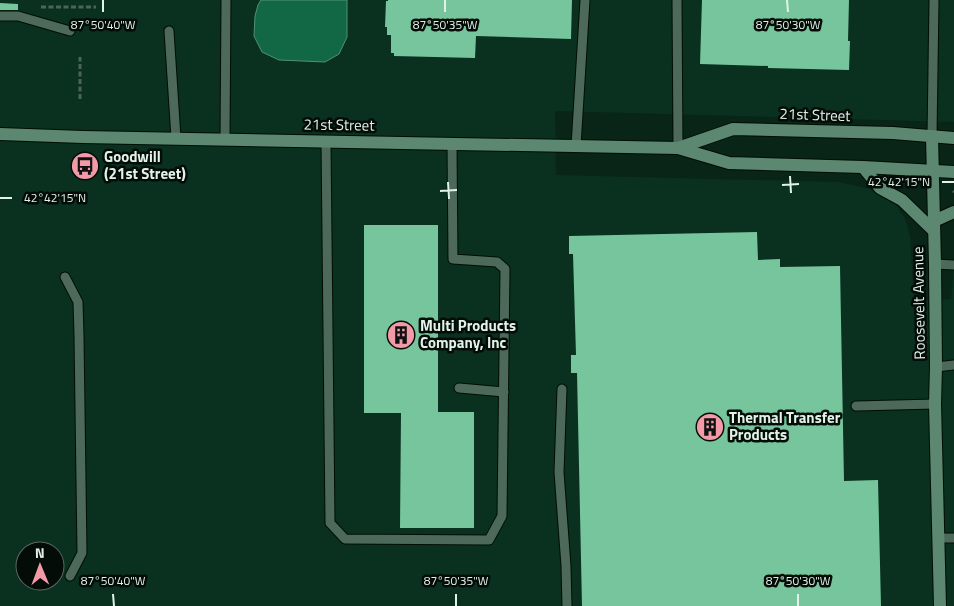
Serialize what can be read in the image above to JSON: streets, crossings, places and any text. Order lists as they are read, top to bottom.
{
  "streets": {
    "street": ["21st Street", "Roosevelt Avenue"]
  },
  "crossings": [
    ["21st Street", "Roosevelt Avenue"]
  ],
  "places": {
    "bus stop": ["Goodwill (21st Street)"],
    "building": ["Multi Products Company, Inc", "Thermal Transfer Products"]
  },
  "north": "top",
  "coordinates": [
    "87°50'40\"W",
    "87°50'35\"W",
    "87°50'30\"W",
    "42°42'15\"N"
  ]
}
